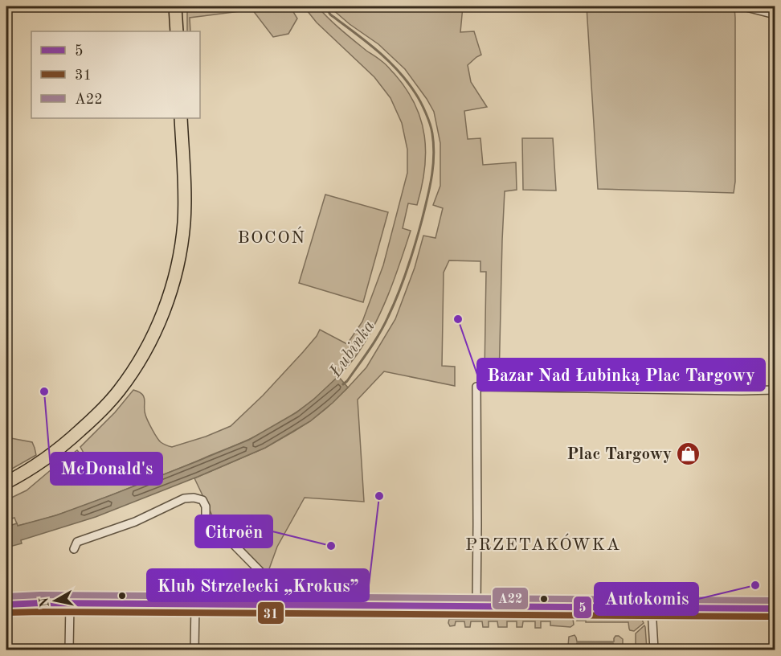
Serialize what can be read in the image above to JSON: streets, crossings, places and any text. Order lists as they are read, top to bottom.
{
  "districts": ["BOCOŃ", "PRZETAKÓWKA"],
  "water": ["Łubinka"],
  "places": {
    "other": [
      "Bazar Nad Łubinką Plac Targowy",
      "McDonald's",
      "Klub Strzelecki „Krokus”",
      "Citroën",
      "Autokomis"
    ],
    "shop": ["Plac Targowy"]
  },
  "lines": ["transit line A22", "transit line 5", "transit line 31"],
  "legend": ["5", "31", "A22"],
  "north": "left"
}
